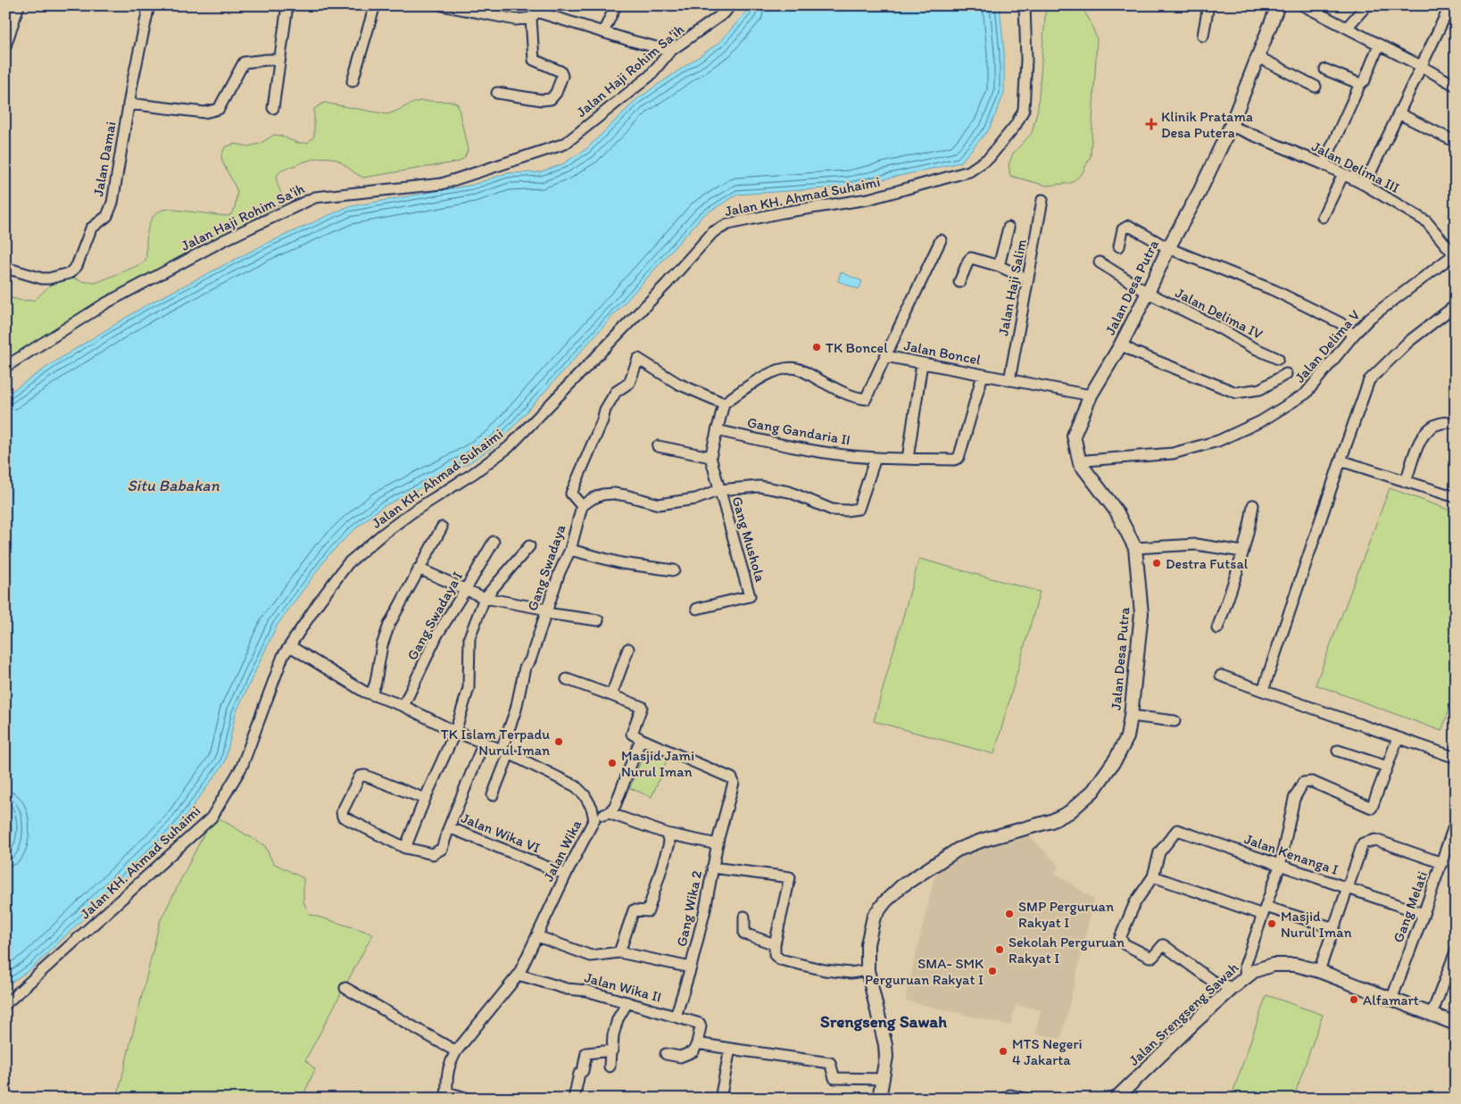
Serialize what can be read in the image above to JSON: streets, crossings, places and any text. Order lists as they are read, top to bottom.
{
  "streets": {
    "street": [
      "Jalan Haji Rohim Sa'ih",
      "Jalan Damai",
      "Jalan Delima III",
      "Jalan KH. Ahmad Suhaimi",
      "Jalan Haji Salim",
      "Jalan Desa Putra",
      "Jalan Delima IV",
      "Jalan Delima V",
      "Jalan Boncel",
      "Gang Gandaria II",
      "Gang Mushola",
      "Gang Swadaya",
      "Gang Swadaya I",
      "Jalan Wika VI",
      "Jalan Wika",
      "Jalan Kenanga I",
      "Gang Melati",
      "Gang Wika 2",
      "Jalan Wika II",
      "Jalan Srengseng Sawah"
    ]
  },
  "crossings": [
    ["Jalan Delima III", "Jalan Desa Putra"],
    ["Jalan Delima III", "Jalan Delima V"],
    ["Jalan KH. Ahmad Suhaimi", "Jalan Wika"],
    ["Jalan Haji Salim", "Jalan Boncel"],
    ["Jalan Desa Putra", "Jalan Delima IV"],
    ["Jalan Desa Putra", "Jalan Delima V"],
    ["Jalan Desa Putra", "Jalan Boncel"],
    ["Jalan Boncel", "Gang Gandaria II"],
    ["Gang Swadaya", "Jalan Wika VI"],
    ["Gang Swadaya", "Jalan Wika"],
    ["Gang Swadaya I", "Jalan Wika"],
    ["Jalan Wika VI", "Jalan Wika"],
    ["Jalan Wika", "Jalan Wika II"],
    ["Jalan Kenanga I", "Gang Melati"],
    ["Gang Melati", "Jalan Srengseng Sawah"],
    ["Gang Wika 2", "Jalan Wika II"]
  ],
  "districts": ["Srengseng Sawah"],
  "water": ["Situ Babakan"],
  "places": {
    "health": ["Klinik Pratama Desa Putera"],
    "other": [
      "TK Boncel",
      "Destra Futsal",
      "TK Islam Terpadu Nurul Iman",
      "Masjid Jami Nurul Iman",
      "SMP Perguruan Rakyat I",
      "Masjid Nurul Iman",
      "Sekolah Perguruan Rakyat I",
      "SMA- SMK Perguruan Rakyat I",
      "Alfamart",
      "MTS Negeri 4 Jakarta"
    ]
  }
}
